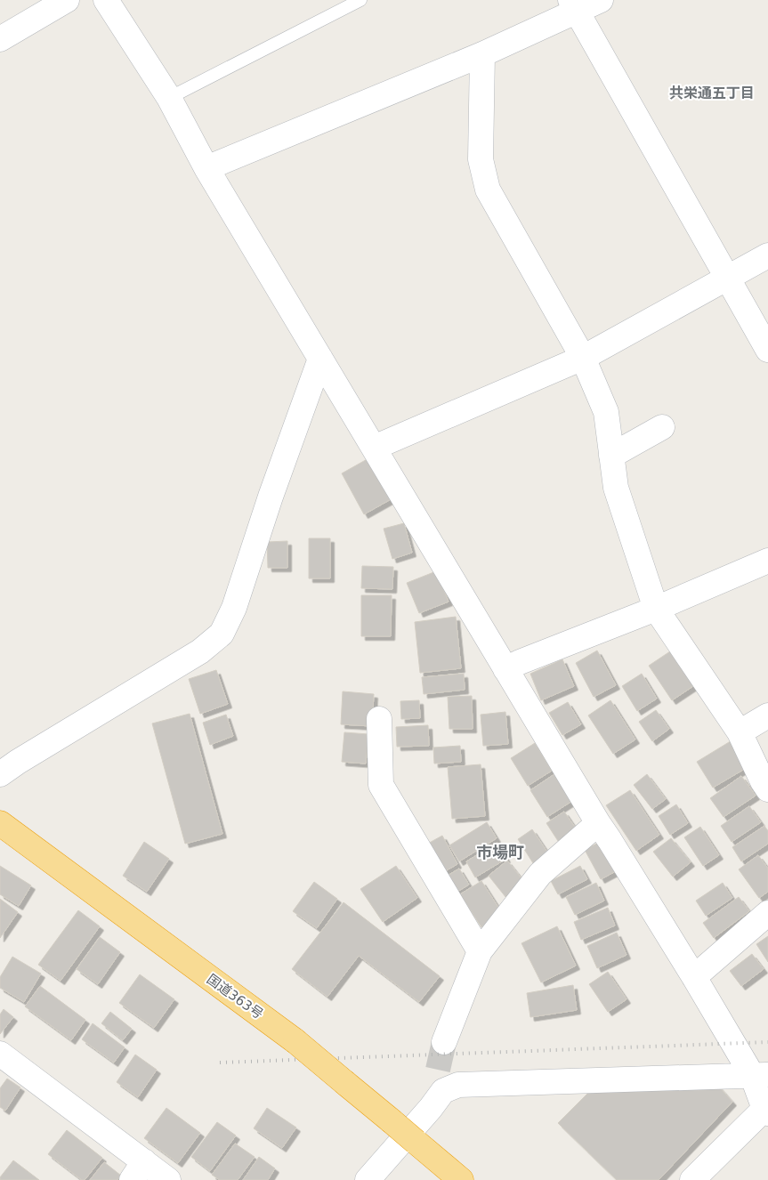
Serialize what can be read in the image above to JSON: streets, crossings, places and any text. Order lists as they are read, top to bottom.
{
  "streets": {
    "highway": ["国道363号"]
  },
  "districts": ["共栄通五丁目", "市場町"]
}
